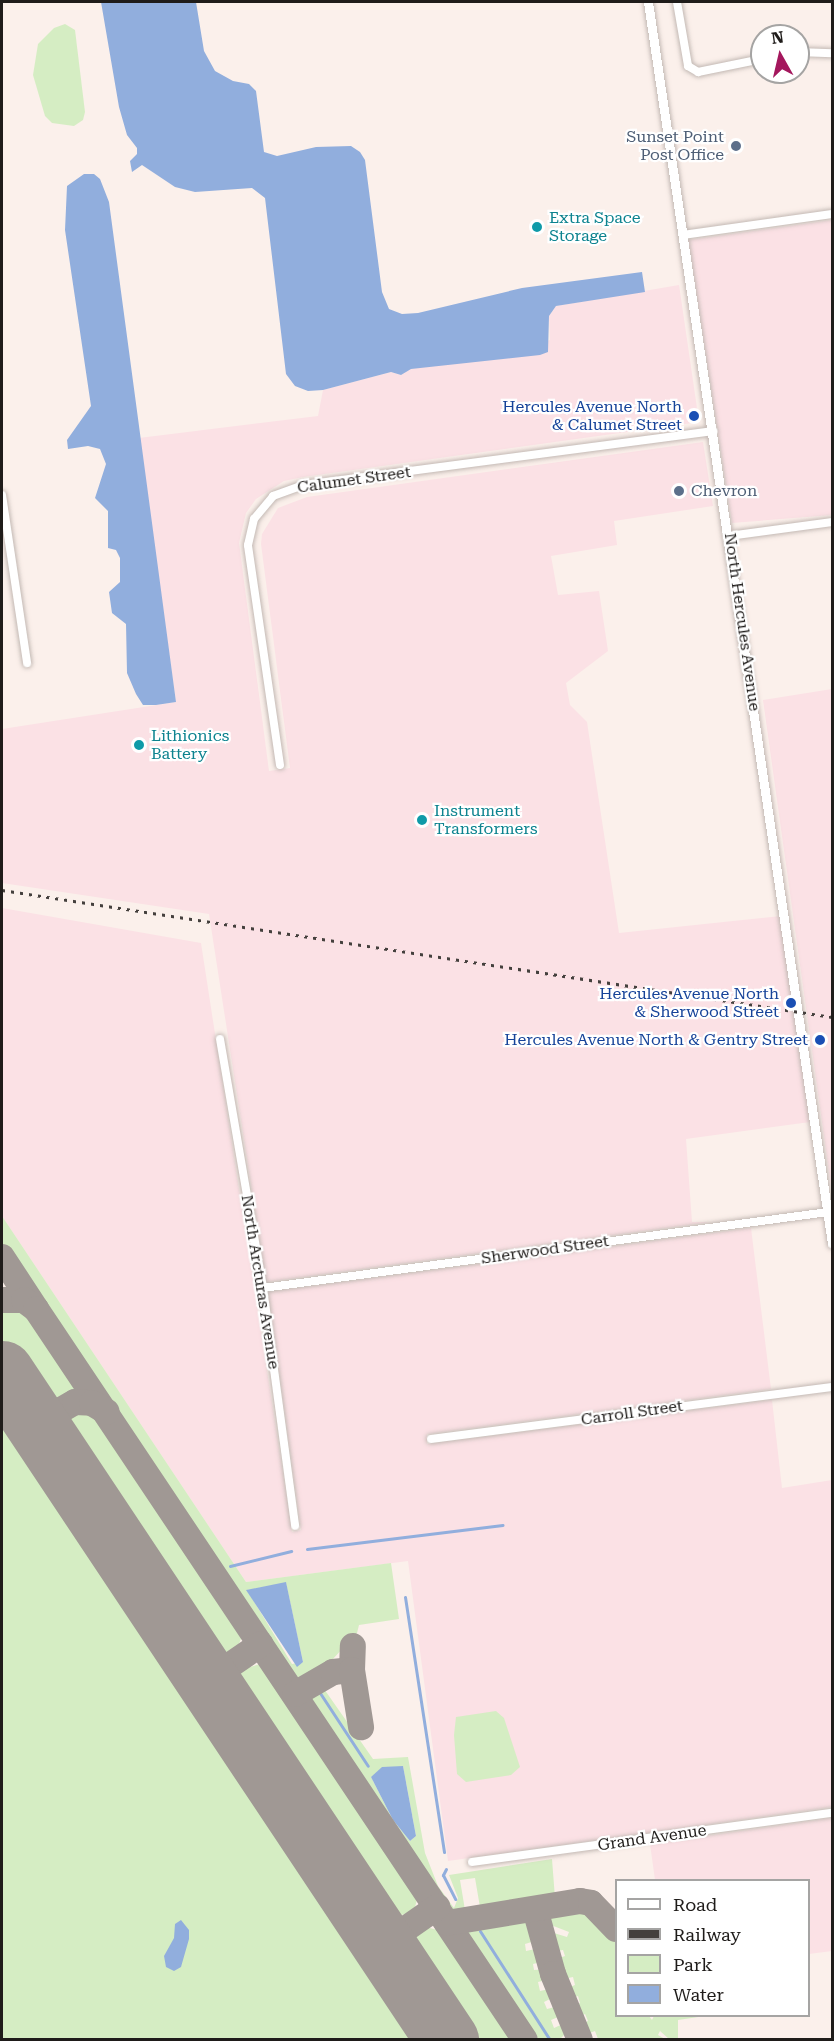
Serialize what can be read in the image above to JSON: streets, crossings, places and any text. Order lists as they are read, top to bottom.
{
  "streets": {
    "street": [
      "Calumet Street",
      "North Hercules Avenue",
      "Sherwood Street",
      "North Arcturas Avenue",
      "Carroll Street",
      "Grand Avenue"
    ]
  },
  "crossings": [
    ["Calumet Street", "North Hercules Avenue"],
    ["North Hercules Avenue", "Sherwood Street"],
    ["Sherwood Street", "North Arcturas Avenue"]
  ],
  "places": [
    "Sunset Point Post Office",
    "Extra Space Storage",
    "Hercules Avenue North & Calumet Street",
    "Chevron",
    "Lithionics Battery",
    "Instrument Transformers",
    "Hercules Avenue North & Sherwood Street",
    "Hercules Avenue North & Gentry Street"
  ],
  "legend": [
    "Road",
    "Railway",
    "Park",
    "Water"
  ],
  "north": "top"
}
